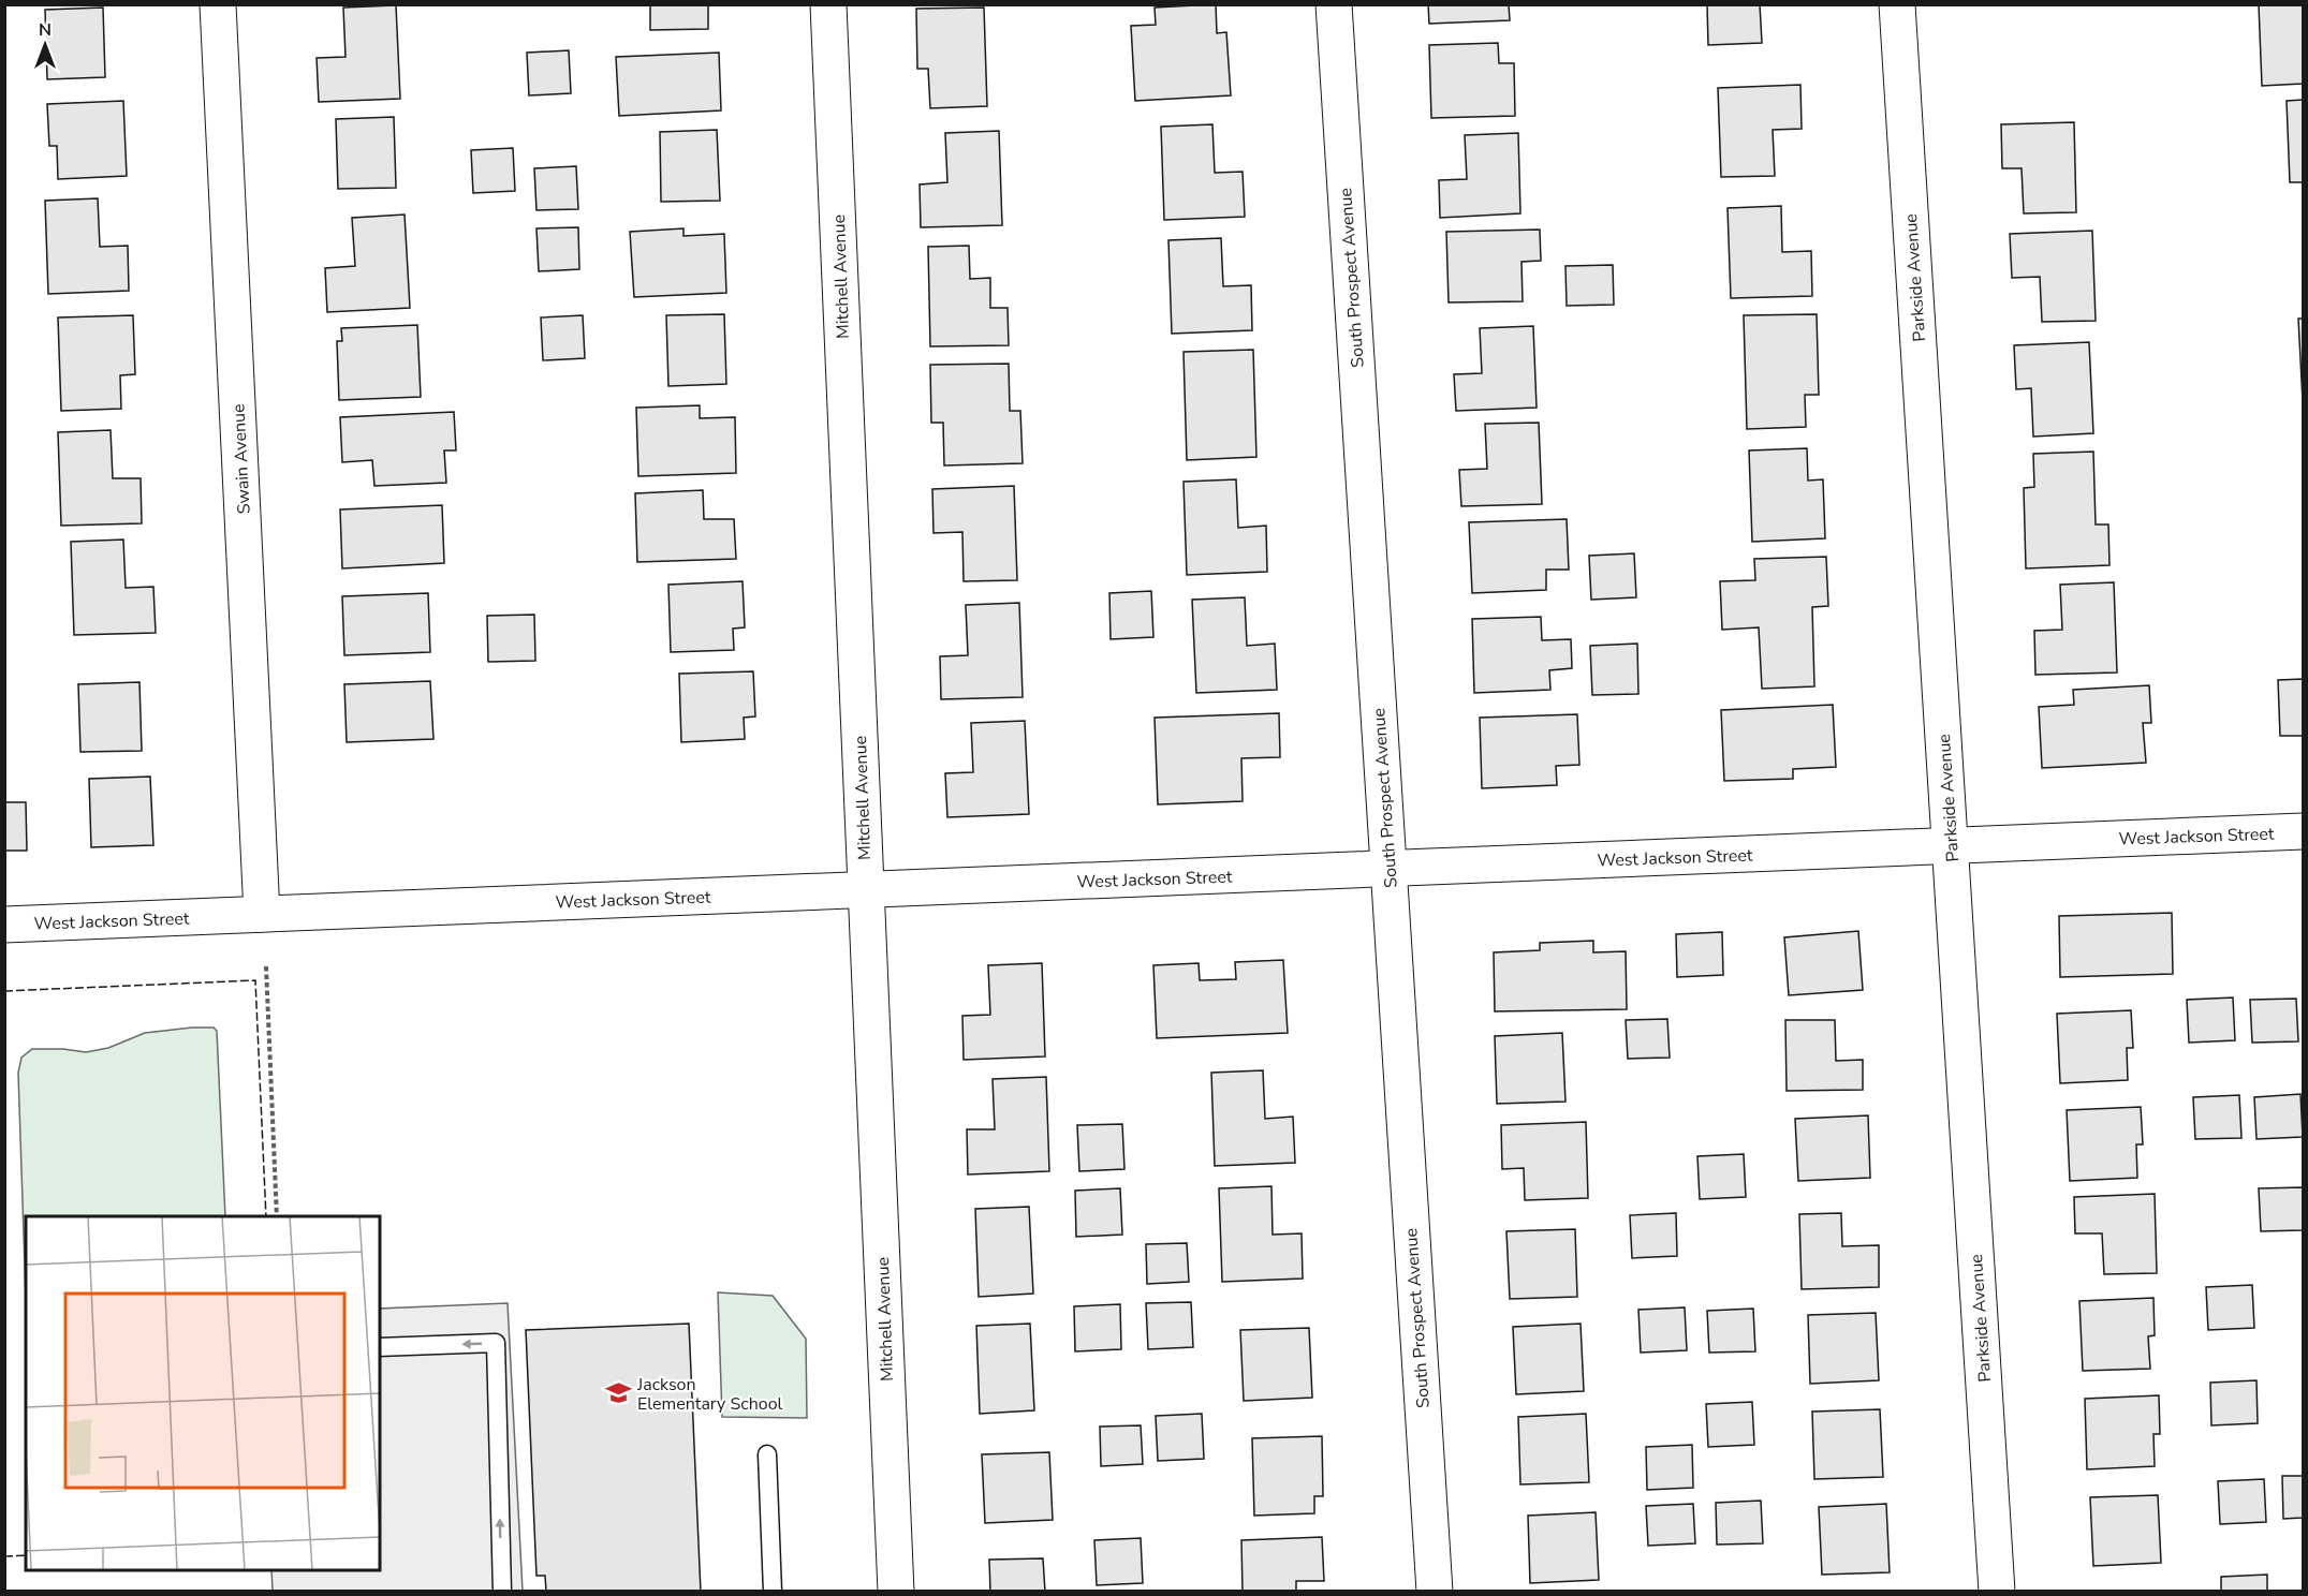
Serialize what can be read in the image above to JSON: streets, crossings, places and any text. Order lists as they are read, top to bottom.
{
  "streets": {
    "street": [
      "Mitchell Avenue",
      "South Prospect Avenue",
      "Parkside Avenue",
      "Swain Avenue",
      "West Jackson Street"
    ]
  },
  "crossings": [
    ["Mitchell Avenue", "West Jackson Street"],
    ["South Prospect Avenue", "West Jackson Street"],
    ["Parkside Avenue", "West Jackson Street"],
    ["Swain Avenue", "West Jackson Street"]
  ],
  "places": {
    "school or university": ["Jackson Elementary School"]
  },
  "north": "top"
}
